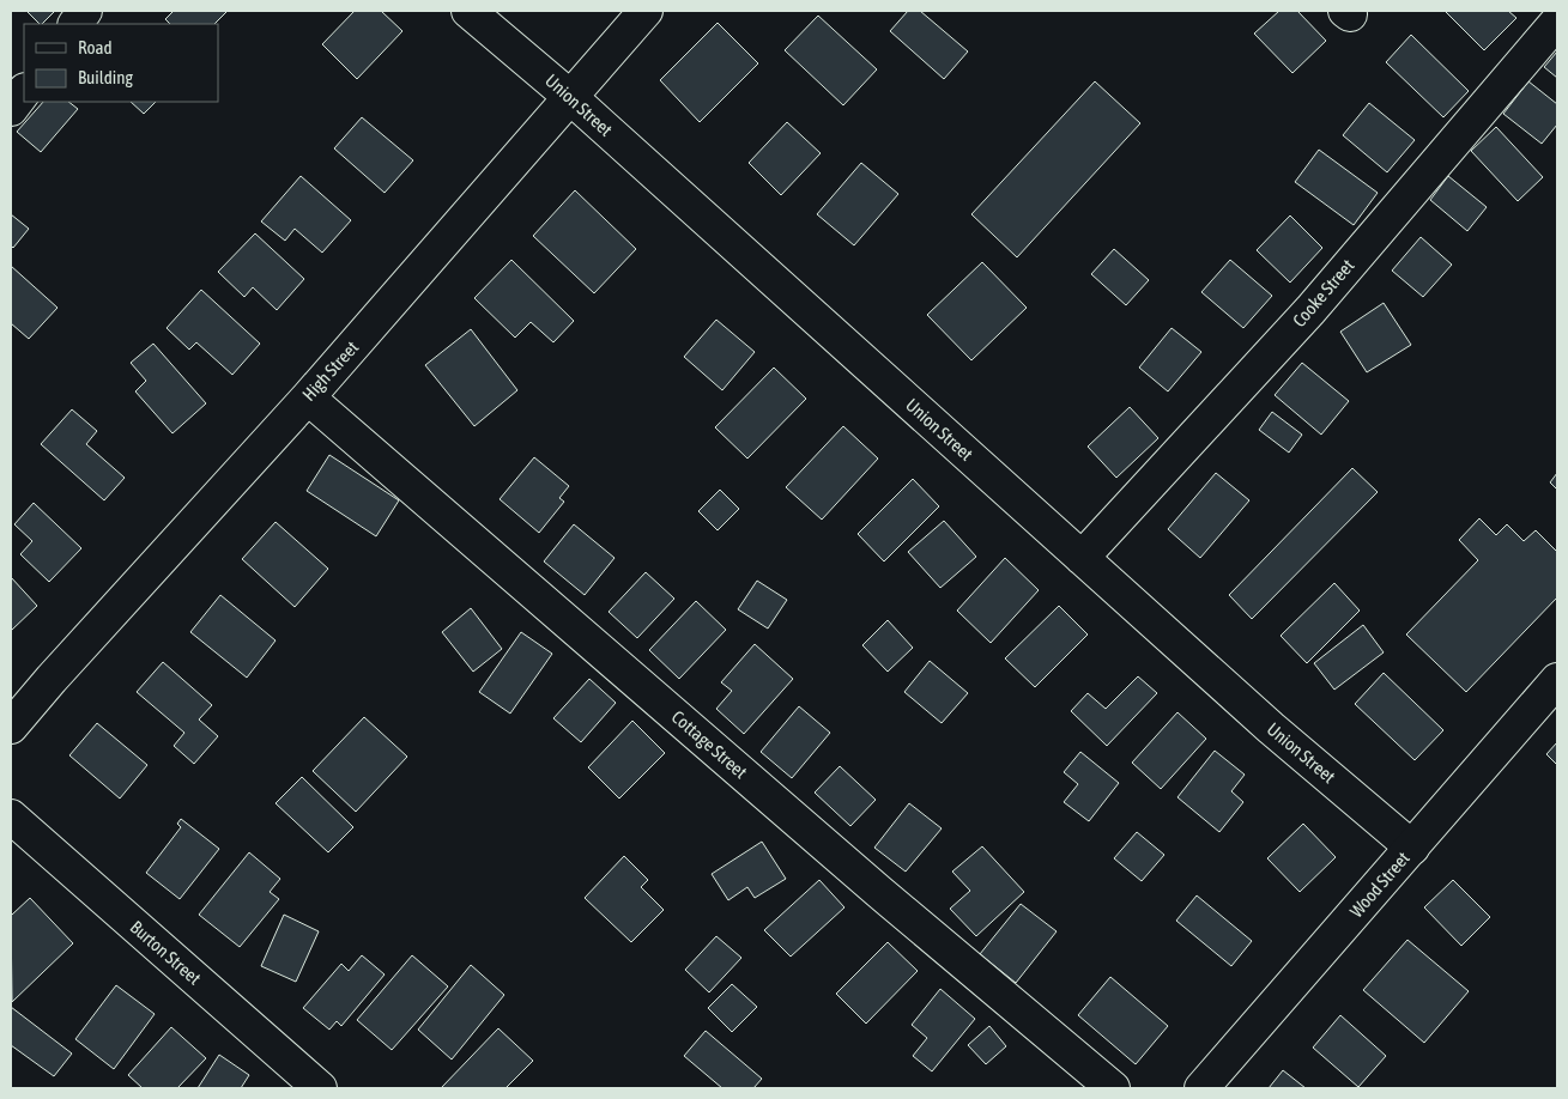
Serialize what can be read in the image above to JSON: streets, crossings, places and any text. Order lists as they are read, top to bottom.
{
  "streets": {
    "street": [
      "Union Street",
      "Cooke Street",
      "High Street",
      "Cottage Street",
      "Wood Street",
      "Burton Street"
    ]
  },
  "crossings": [
    ["Union Street", "Cooke Street"],
    ["Union Street", "High Street"],
    ["Union Street", "Wood Street"],
    ["High Street", "Cottage Street"]
  ],
  "legend": ["Road", "Building"]
}
